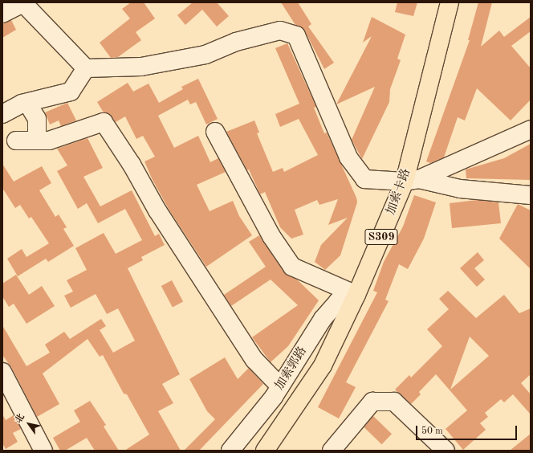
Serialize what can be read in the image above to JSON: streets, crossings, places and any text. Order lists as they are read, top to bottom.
{
  "streets": {
    "main road": ["加索卡路", "S309"],
    "street": ["加索郭路"]
  },
  "crossings": [
    ["加索卡路", "加索郭路"]
  ],
  "scale_bar": "50 m",
  "north": "top left"
}
